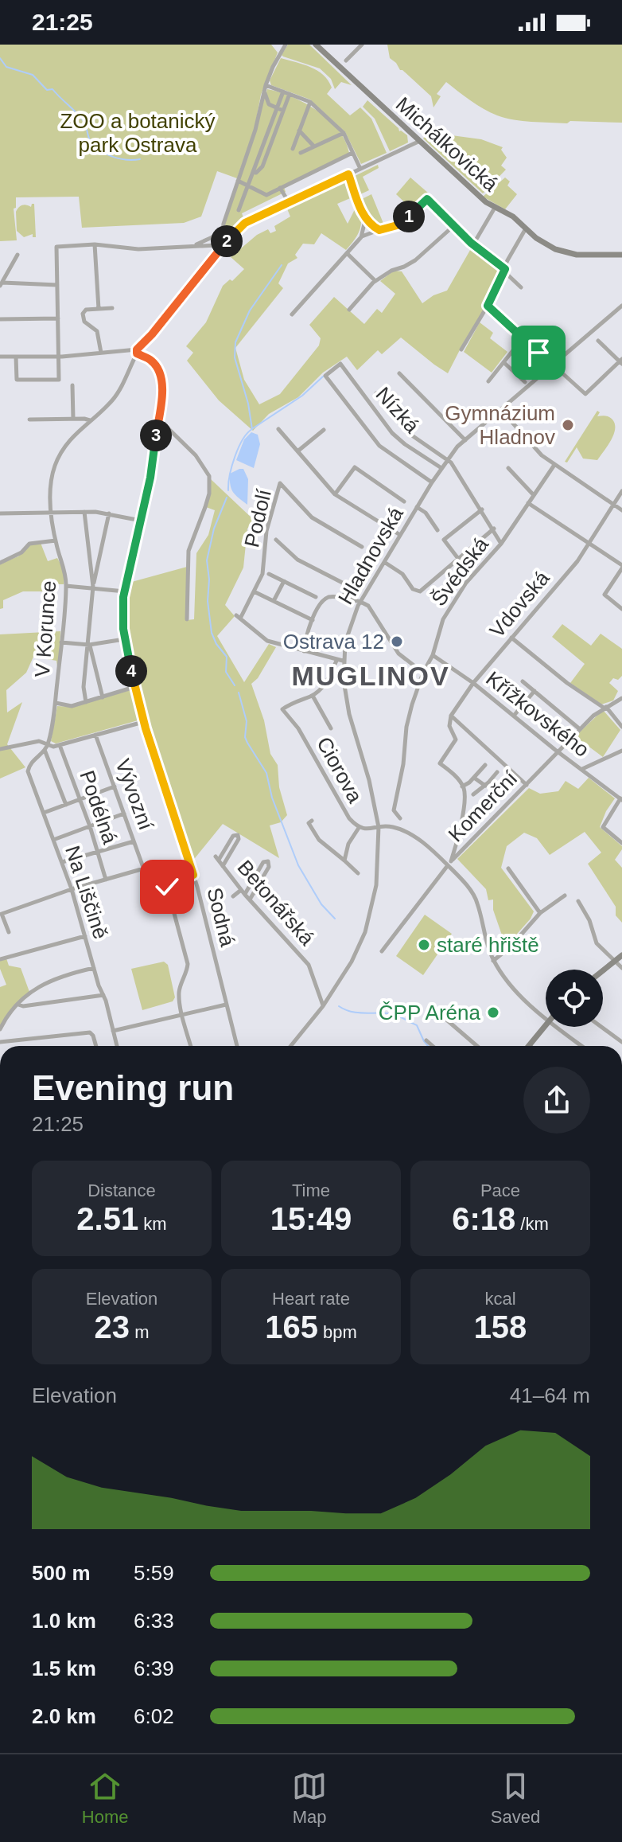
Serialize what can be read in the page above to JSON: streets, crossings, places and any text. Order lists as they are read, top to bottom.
{
  "streets": {
    "street": [
      "Michálkovická",
      "Nízká",
      "Podolí",
      "Hladnovská",
      "Švédská",
      "Vdovská",
      "V Korunce",
      "Křížkovského",
      "Ciorova",
      "Vývozní",
      "Komerční",
      "Podélná",
      "Na Liščině",
      "Betonářská",
      "Sodná"
    ]
  },
  "crossings": [
    ["Michálkovická", "V Korunce"],
    ["Nízká", "Hladnovská"],
    ["Hladnovská", "Ciorova"],
    ["Švédská", "Křížkovského"],
    ["Vdovská", "Křížkovského"],
    ["V Korunce", "Vývozní"],
    ["V Korunce", "Na Liščině"],
    ["V Korunce", "Sodná"],
    ["Křížkovského", "Komerční"],
    ["Vývozní", "Podélná"],
    ["Vývozní", "Sodná"]
  ],
  "districts": ["MUGLINOV"],
  "parks": ["ZOO a botanický park Ostrava"],
  "places": [
    "Gymnázium Hladnov",
    "Ostrava 12",
    "staré hřiště",
    "ČPP Aréna"
  ],
  "page": {
    "status": "21:25",
    "pins": [
      "1",
      "2",
      "3",
      "4"
    ],
    "heading": ["Evening run", "21:25"],
    "stats": [
      ["Distance", "2.51 km"],
      ["Time", "15:49"],
      ["Pace", "6:18 /km"],
      ["Elevation", "23 m"],
      ["Heart rate", "165 bpm"],
      ["kcal", "158"]
    ],
    "chart": ["Elevation", "41–64 m"],
    "list": [
      {
        "name": "500 m",
        "note": "5:59"
      },
      {
        "name": "1.0 km",
        "note": "6:33"
      },
      {
        "name": "1.5 km",
        "note": "6:39"
      },
      {
        "name": "2.0 km",
        "note": "6:02"
      }
    ],
    "tabs": ["Home", "Map", "Saved"]
  }
}
